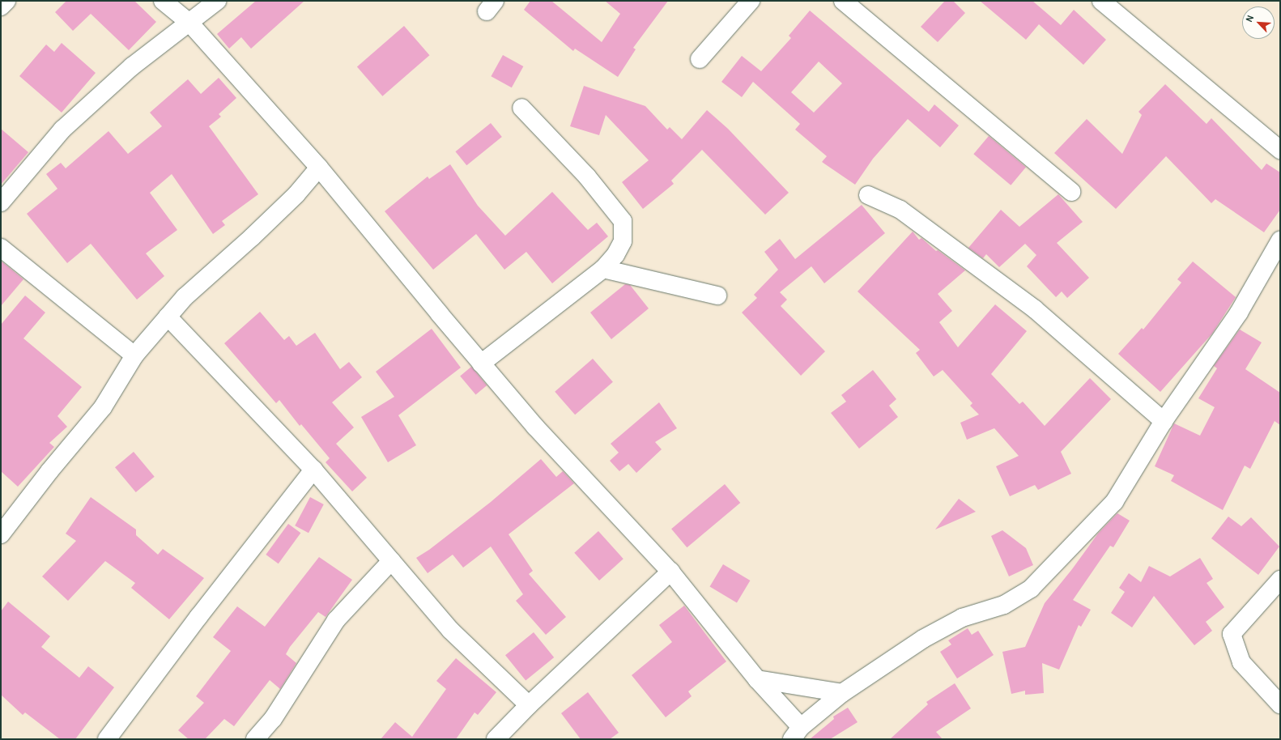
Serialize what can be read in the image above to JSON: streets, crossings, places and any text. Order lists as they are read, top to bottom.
{
  "north": "top left"
}
